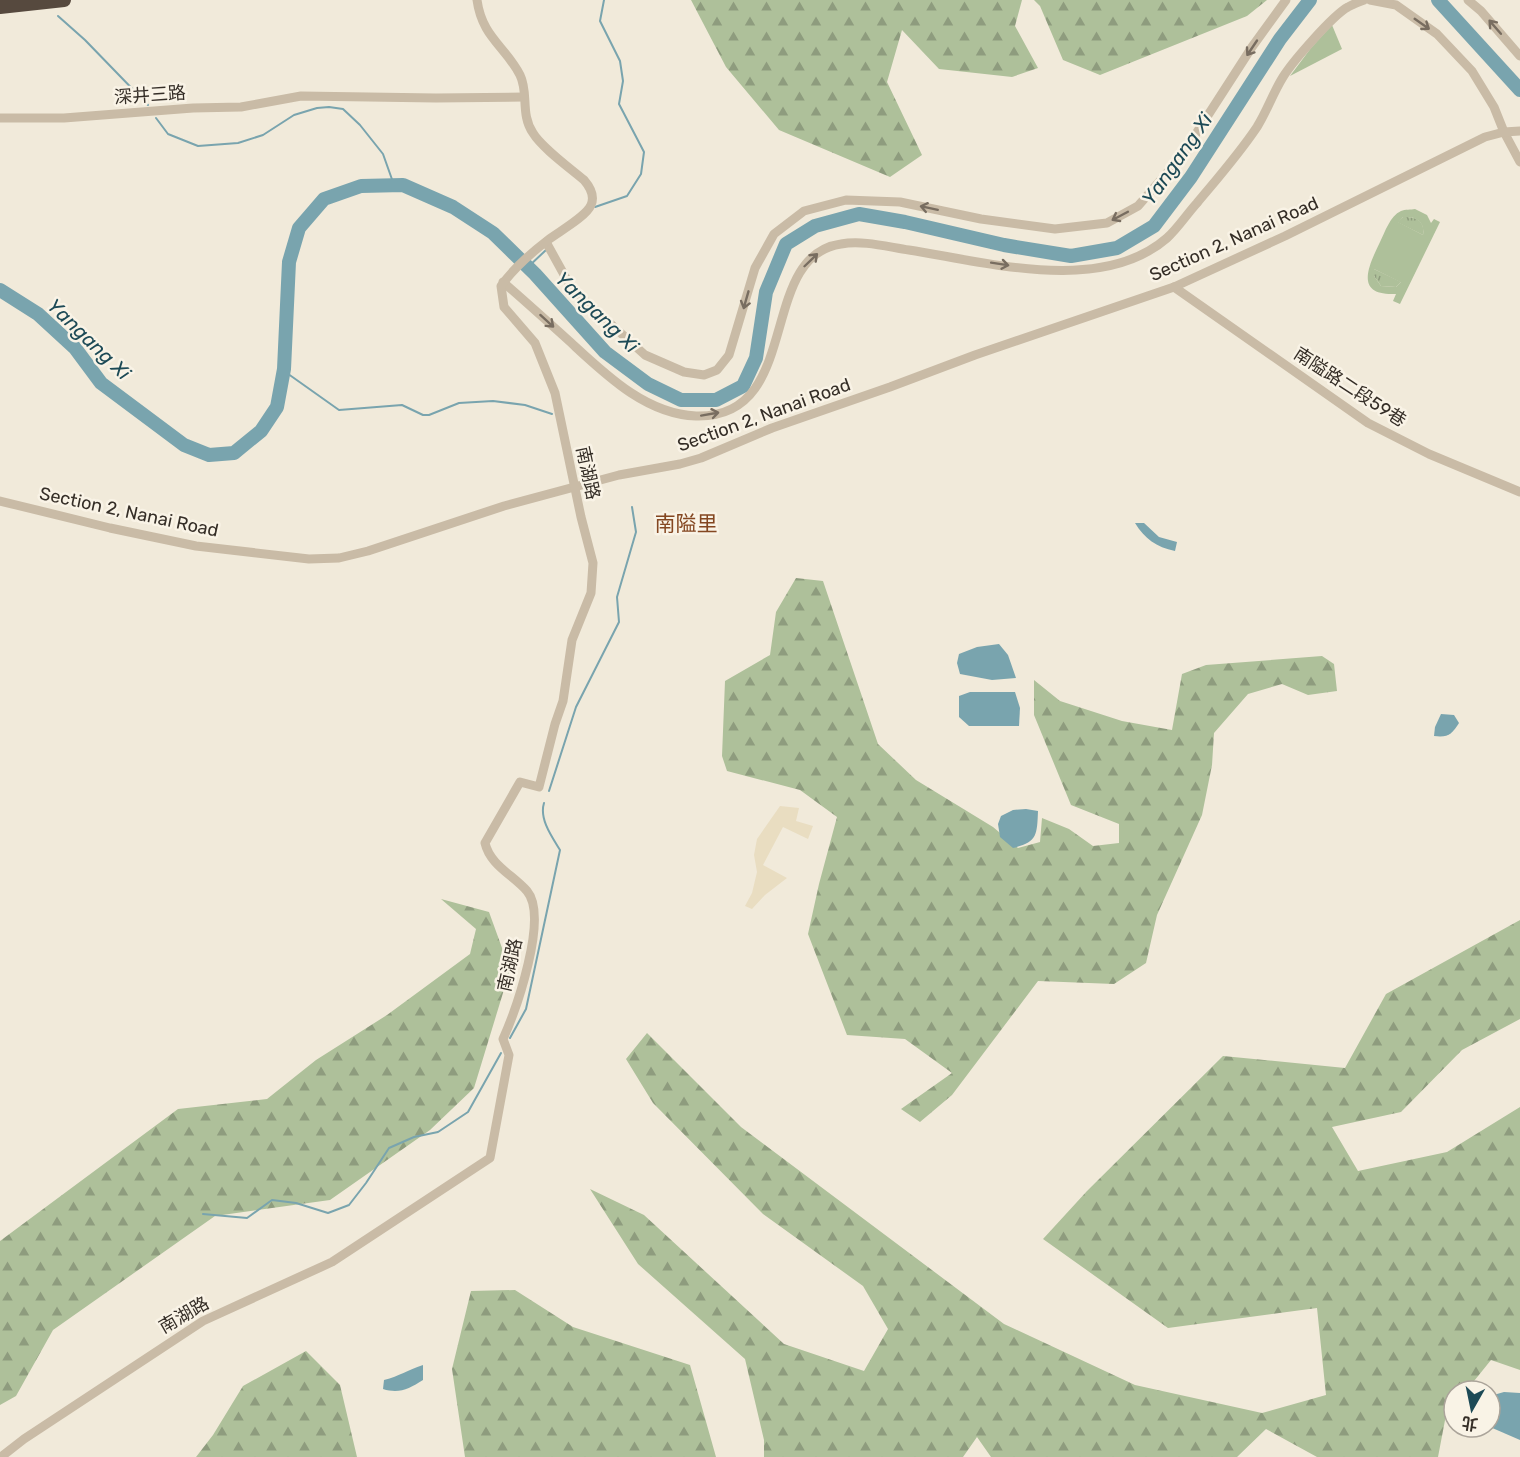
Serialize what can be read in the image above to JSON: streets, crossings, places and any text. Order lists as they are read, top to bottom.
{
  "streets": {
    "street": [
      "深井三路",
      "Section 2, Nanai Road",
      "南隘路二段59巷",
      "南湖路"
    ]
  },
  "crossings": [
    ["Section 2, Nanai Road", "南隘路二段59巷"],
    ["Section 2, Nanai Road", "南湖路"]
  ],
  "districts": ["南隘里"],
  "water": ["Yangang Xi"],
  "north": "bottom"
}
